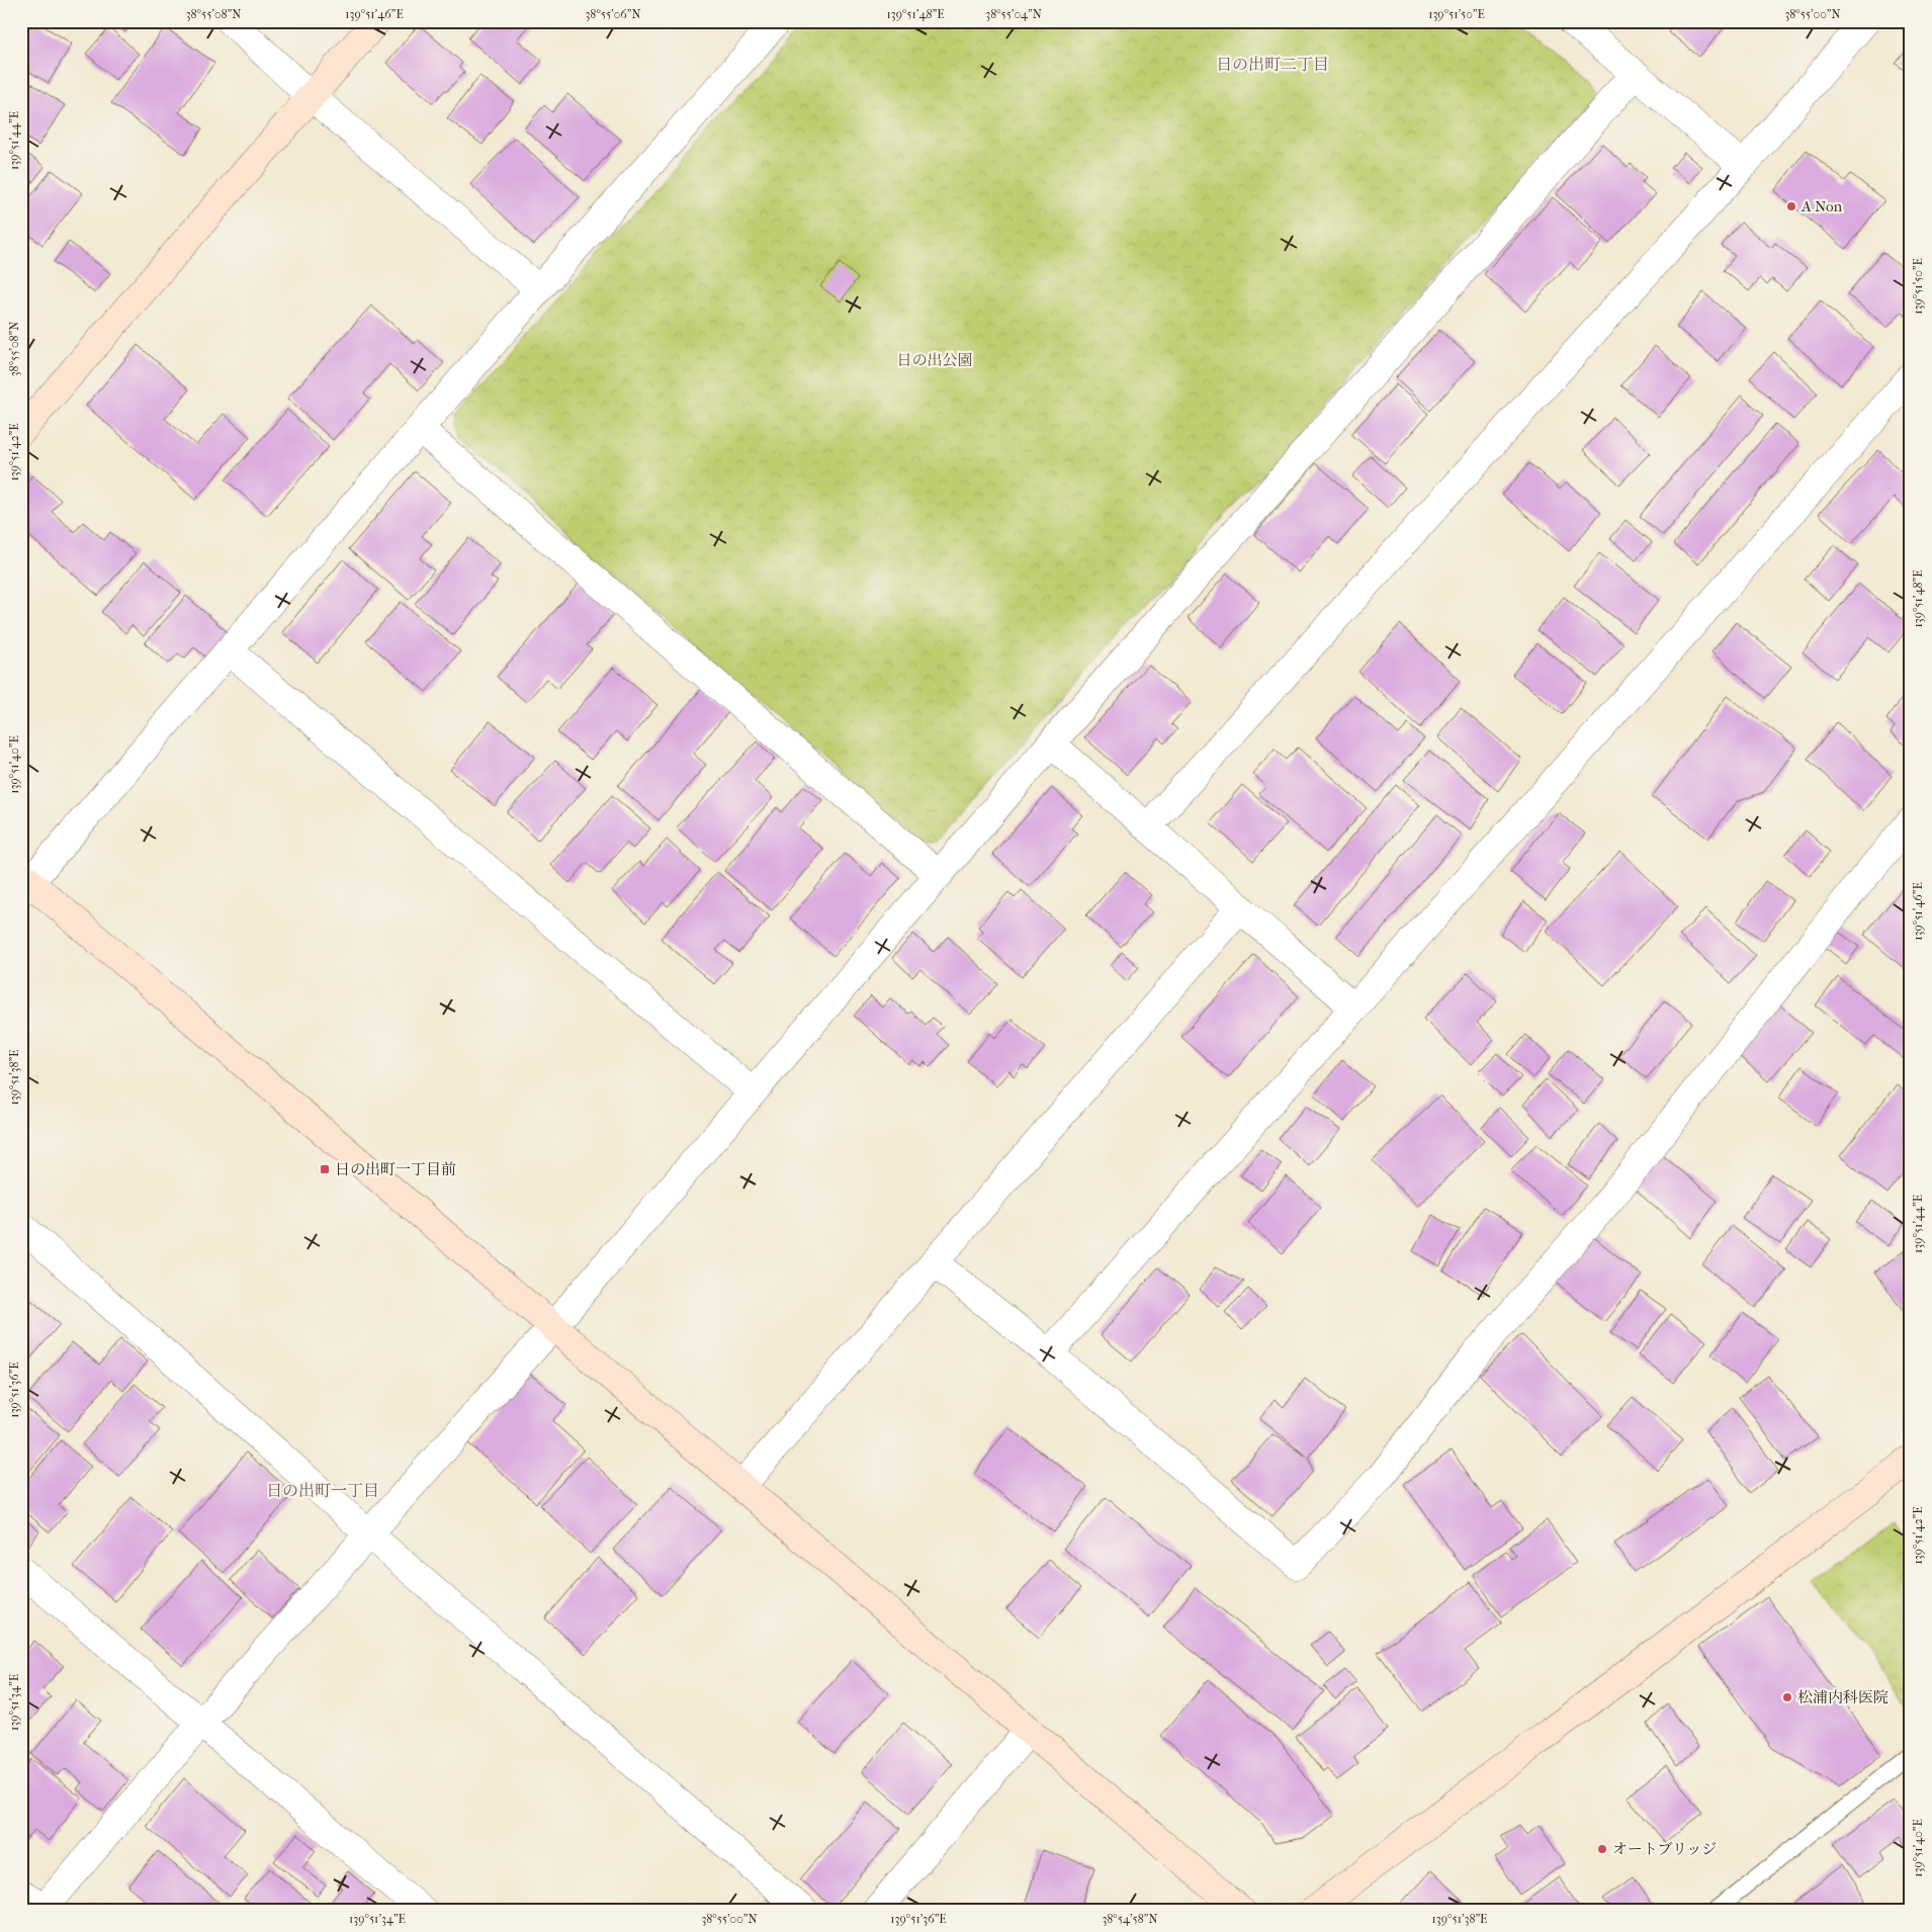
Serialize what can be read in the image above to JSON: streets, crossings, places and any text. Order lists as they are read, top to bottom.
{
  "districts": ["日の出町二丁目", "日の出町一丁目"],
  "parks": ["日の出公園"],
  "places": {
    "other": ["A Non", "松浦内科医院", "オートブリッジ"],
    "transit": ["日の出町一丁目前"]
  },
  "coordinates": [
    "38°55'08\"N",
    "139°51'46\"E",
    "38°55'06\"N",
    "139°51'48\"E",
    "38°55'04\"N",
    "139°51'50\"E",
    "38°55'00\"N",
    "139°51'44\"E",
    "139°51'42\"E",
    "139°51'40\"E",
    "139°51'38\"E",
    "139°51'36\"E",
    "139°51'34\"E",
    "38°54'58\"N"
  ]
}
